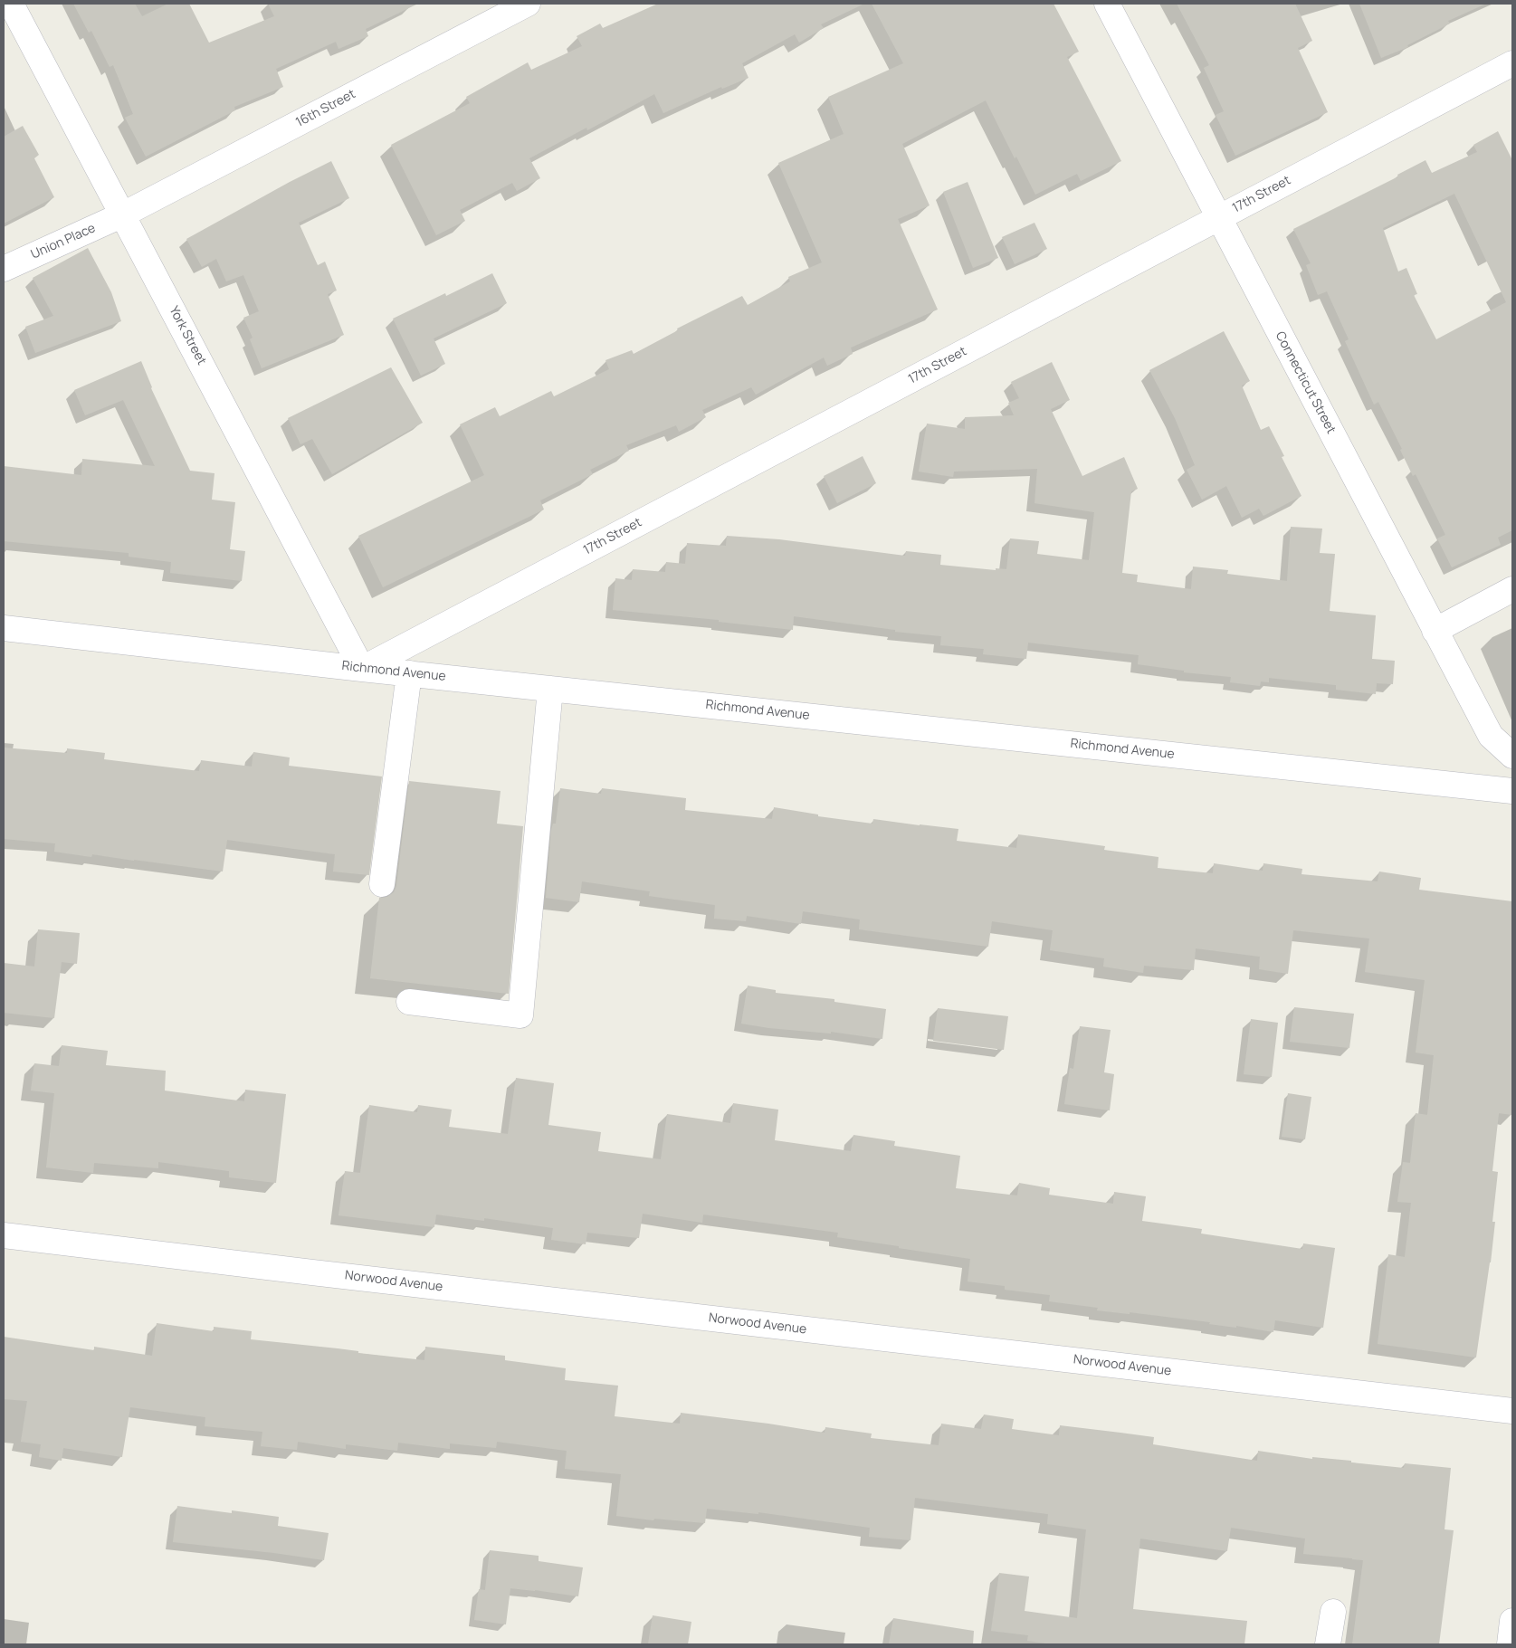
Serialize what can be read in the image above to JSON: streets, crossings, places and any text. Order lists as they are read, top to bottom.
{
  "streets": {
    "street": [
      "16th Street",
      "17th Street",
      "Union Place",
      "York Street",
      "Connecticut Street",
      "Richmond Avenue",
      "Norwood Avenue"
    ]
  },
  "crossings": [
    ["16th Street", "Union Place"],
    ["16th Street", "York Street"],
    ["17th Street", "York Street"],
    ["17th Street", "Connecticut Street"],
    ["17th Street", "Richmond Avenue"],
    ["Union Place", "York Street"],
    ["York Street", "Richmond Avenue"]
  ]
}
